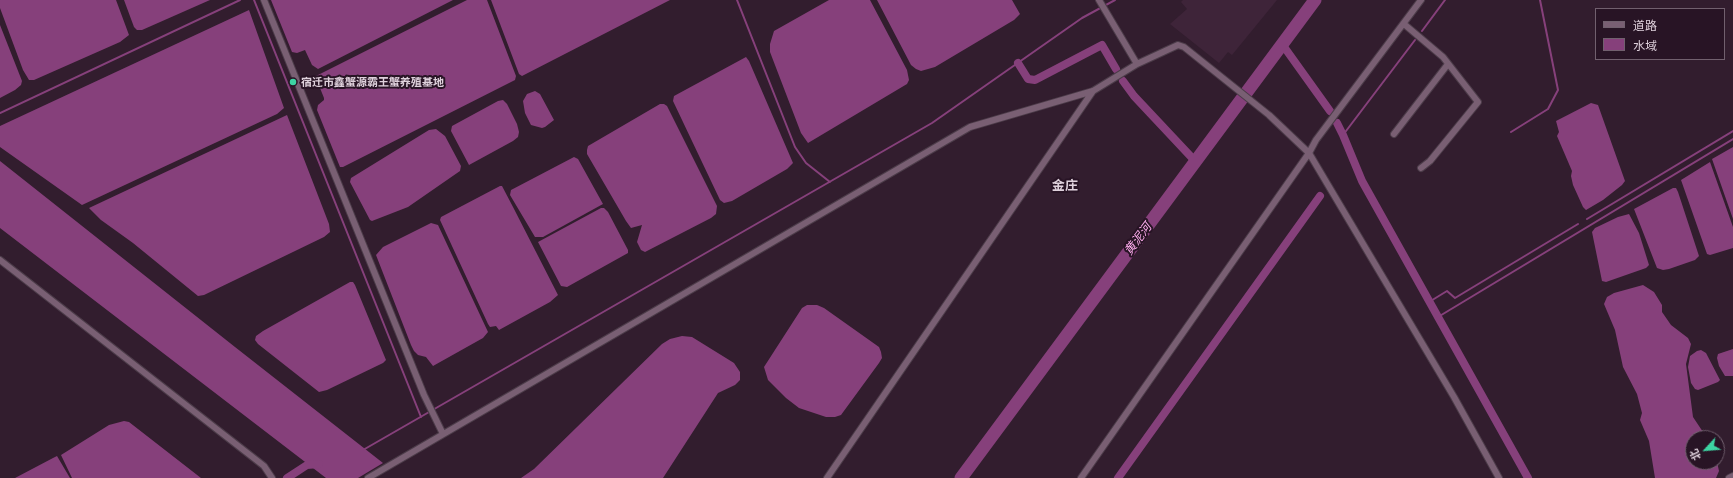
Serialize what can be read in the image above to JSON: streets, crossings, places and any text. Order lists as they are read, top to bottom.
{
  "districts": ["金庄"],
  "water": ["黄泥河"],
  "places": ["宿迁市鑫蟹源霸王蟹养殖基地"],
  "legend": ["道路", "水域"],
  "north": "bottom left"
}
